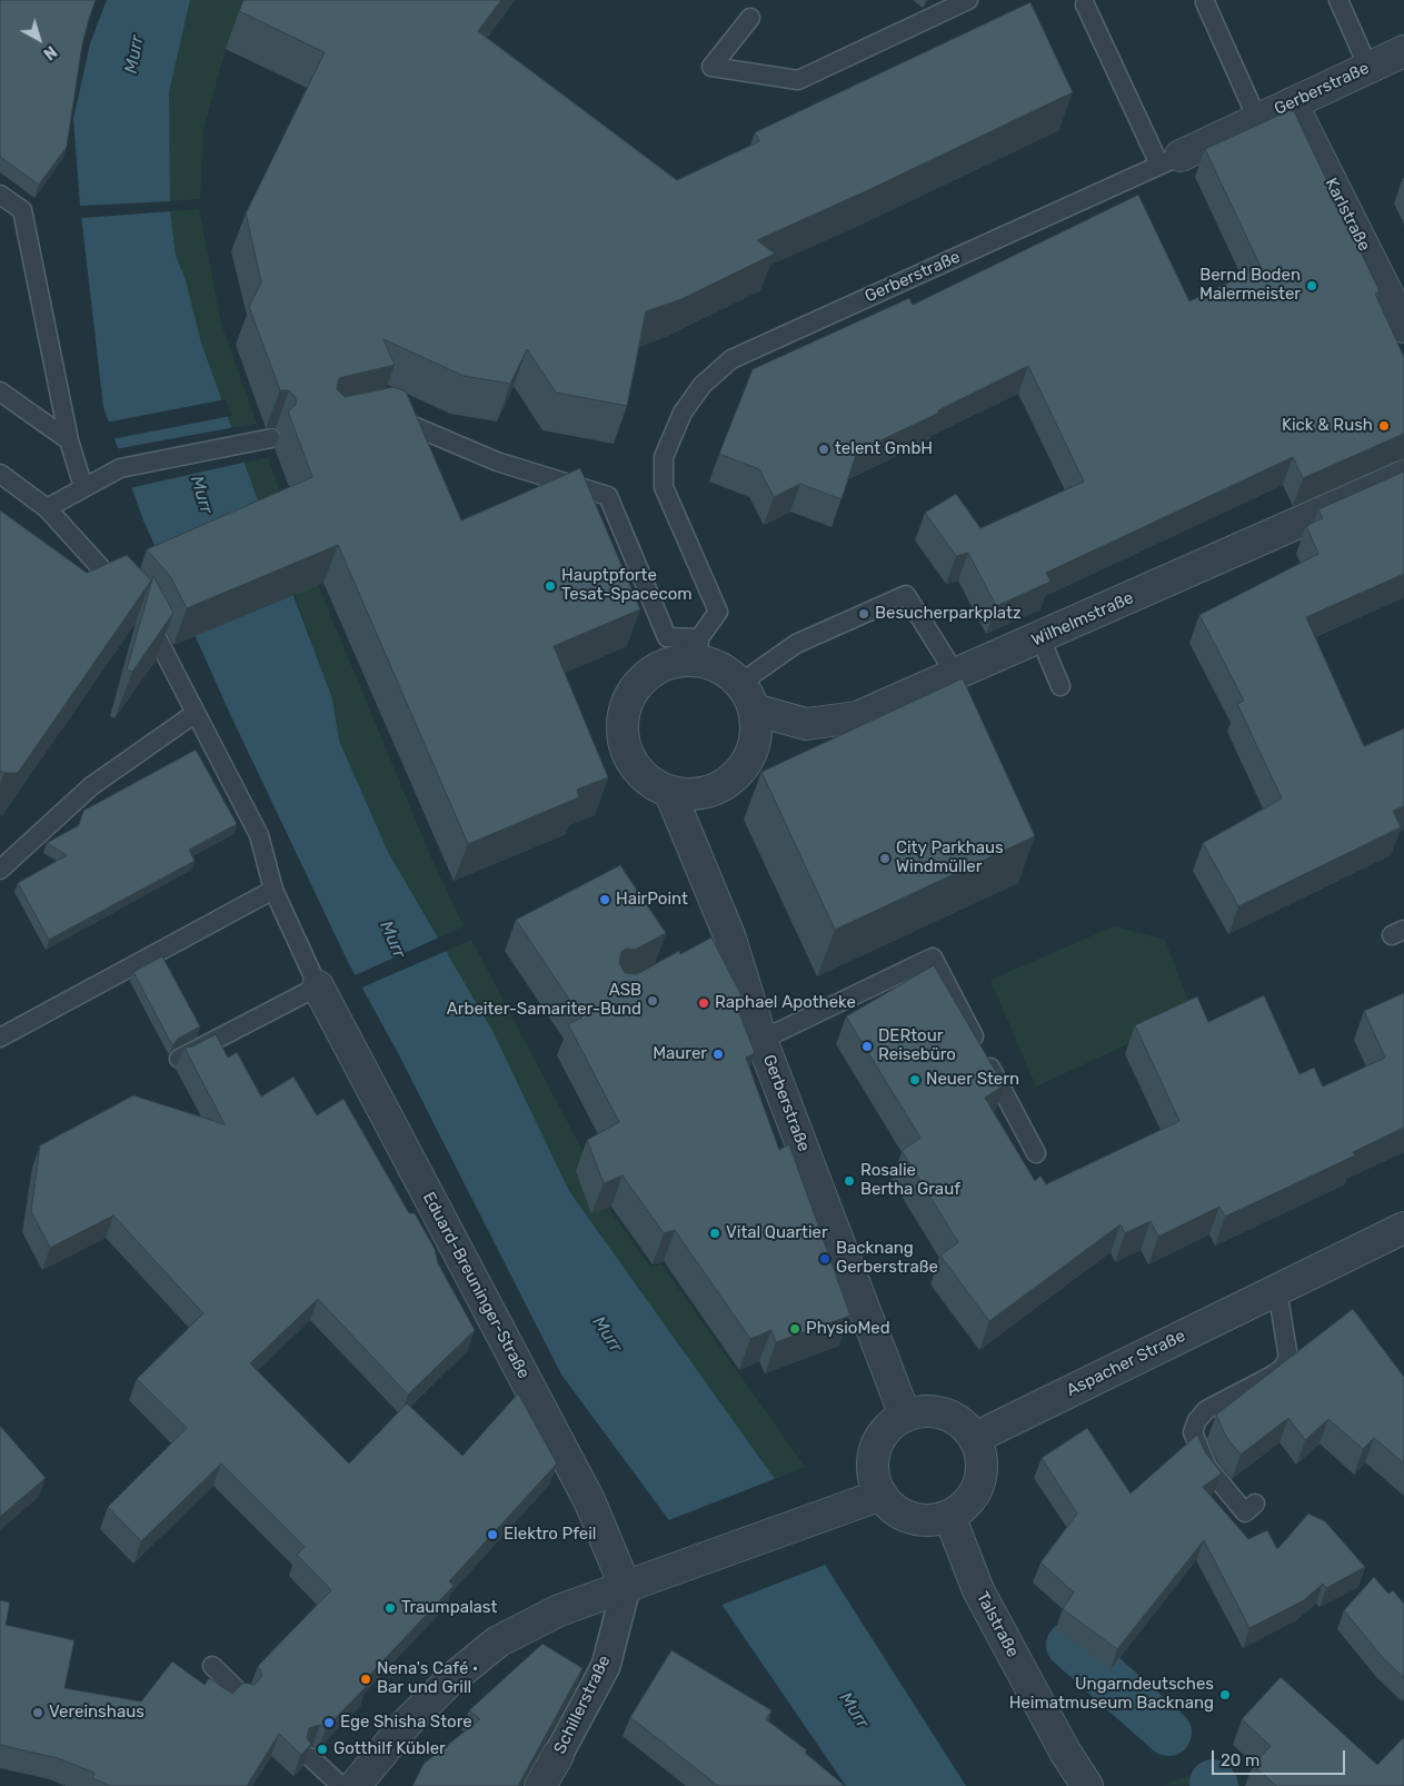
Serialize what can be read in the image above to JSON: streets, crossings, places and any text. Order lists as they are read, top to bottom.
{
  "streets": {
    "street": [
      "Gerberstraße",
      "Karlstraße",
      "Wilhelmstraße",
      "Eduard-Breuninger-Straße",
      "Aspacher Straße",
      "Talstraße",
      "Schillerstraße"
    ]
  },
  "crossings": [
    ["Gerberstraße", "Karlstraße"],
    ["Gerberstraße", "Wilhelmstraße"],
    ["Gerberstraße", "Aspacher Straße"],
    ["Gerberstraße", "Talstraße"],
    ["Eduard-Breuninger-Straße", "Schillerstraße"],
    ["Aspacher Straße", "Talstraße"]
  ],
  "water": ["Murr"],
  "places": [
    "Bernd Boden Malermeister",
    "Kick & Rush",
    "telent GmbH",
    "Hauptpforte Tesat-Spacecom",
    "Besucherparkplatz",
    "City Parkhaus Windmüller",
    "HairPoint",
    "ASB Arbeiter-Samariter-Bund",
    "Raphael Apotheke",
    "DERtour Reisebüro",
    "Maurer",
    "Neuer Stern",
    "Rosalie Bertha Grauf",
    "Vital Quartier",
    "Backnang Gerberstraße",
    "PhysioMed",
    "Elektro Pfeil",
    "Traumpalast",
    "Nena's Café · Bar und Grill",
    "Ungarndeutsches Heimatmuseum Backnang",
    "Vereinshaus",
    "Ege Shisha Store",
    "Gotthilf Kübler"
  ],
  "scale_bar": "20 m",
  "north": "bottom right"
}
